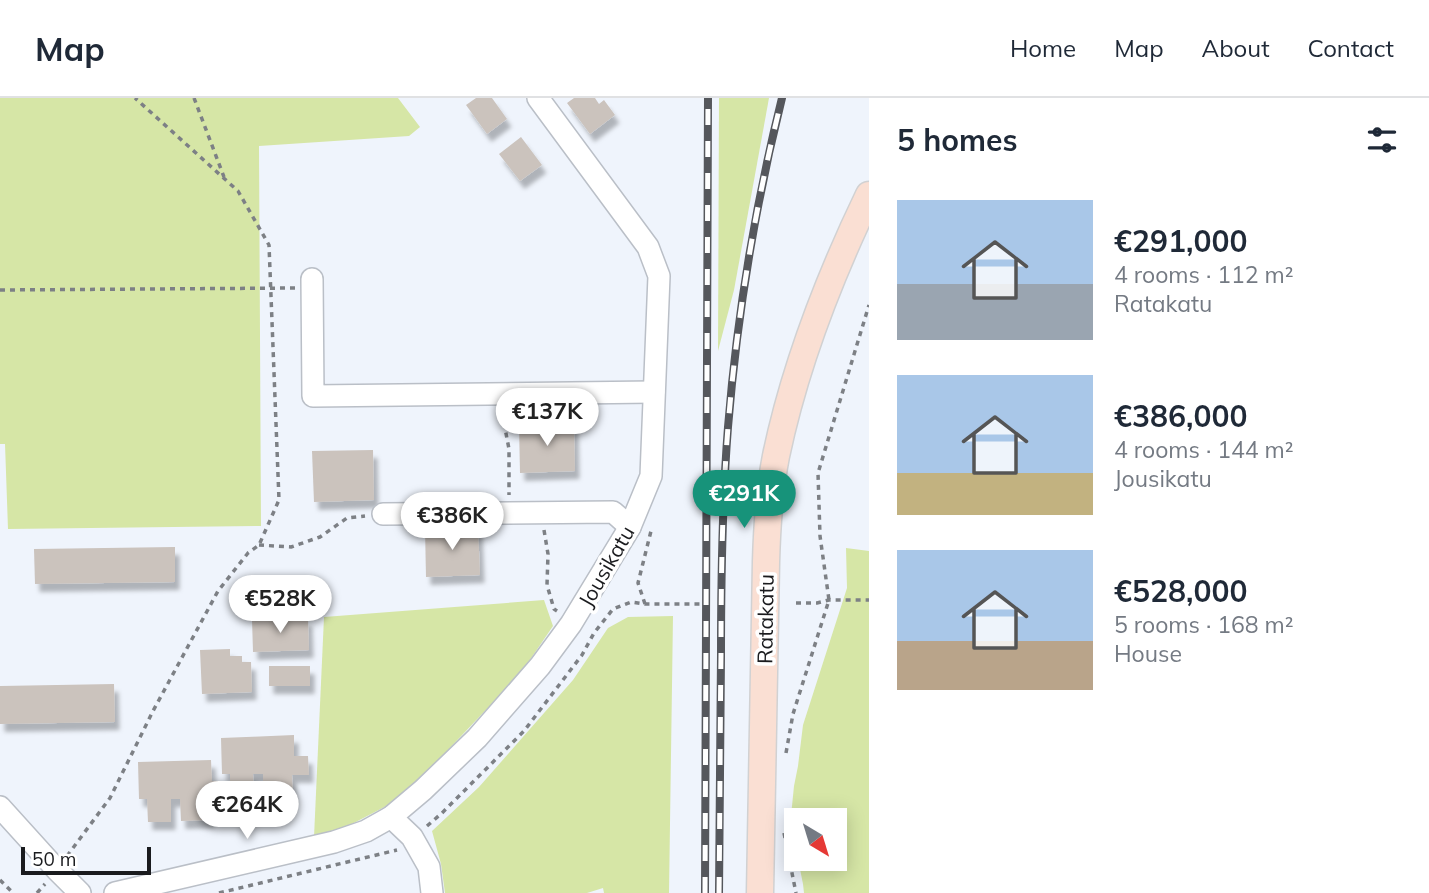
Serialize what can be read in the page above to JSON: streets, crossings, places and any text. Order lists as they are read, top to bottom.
{
  "streets": {
    "main road": ["Ratakatu"],
    "street": ["Jousikatu"]
  },
  "scale_bar": "50 m",
  "north": "bottom right",
  "page": {
    "header": "Map",
    "nav": [
      "Home",
      "Map",
      "About",
      "Contact"
    ],
    "heading": "5 homes",
    "list": [
      {
        "name": "€291,000",
        "note": "4 rooms · 112 m² · Ratakatu"
      },
      {
        "name": "€386,000",
        "note": "4 rooms · 144 m² · Jousikatu"
      },
      {
        "name": "€528,000",
        "note": "5 rooms · 168 m² · House"
      }
    ],
    "price": [
      "€137K",
      "€291K",
      "€386K",
      "€528K",
      "€264K"
    ],
    "scale": "50 m"
  }
}
